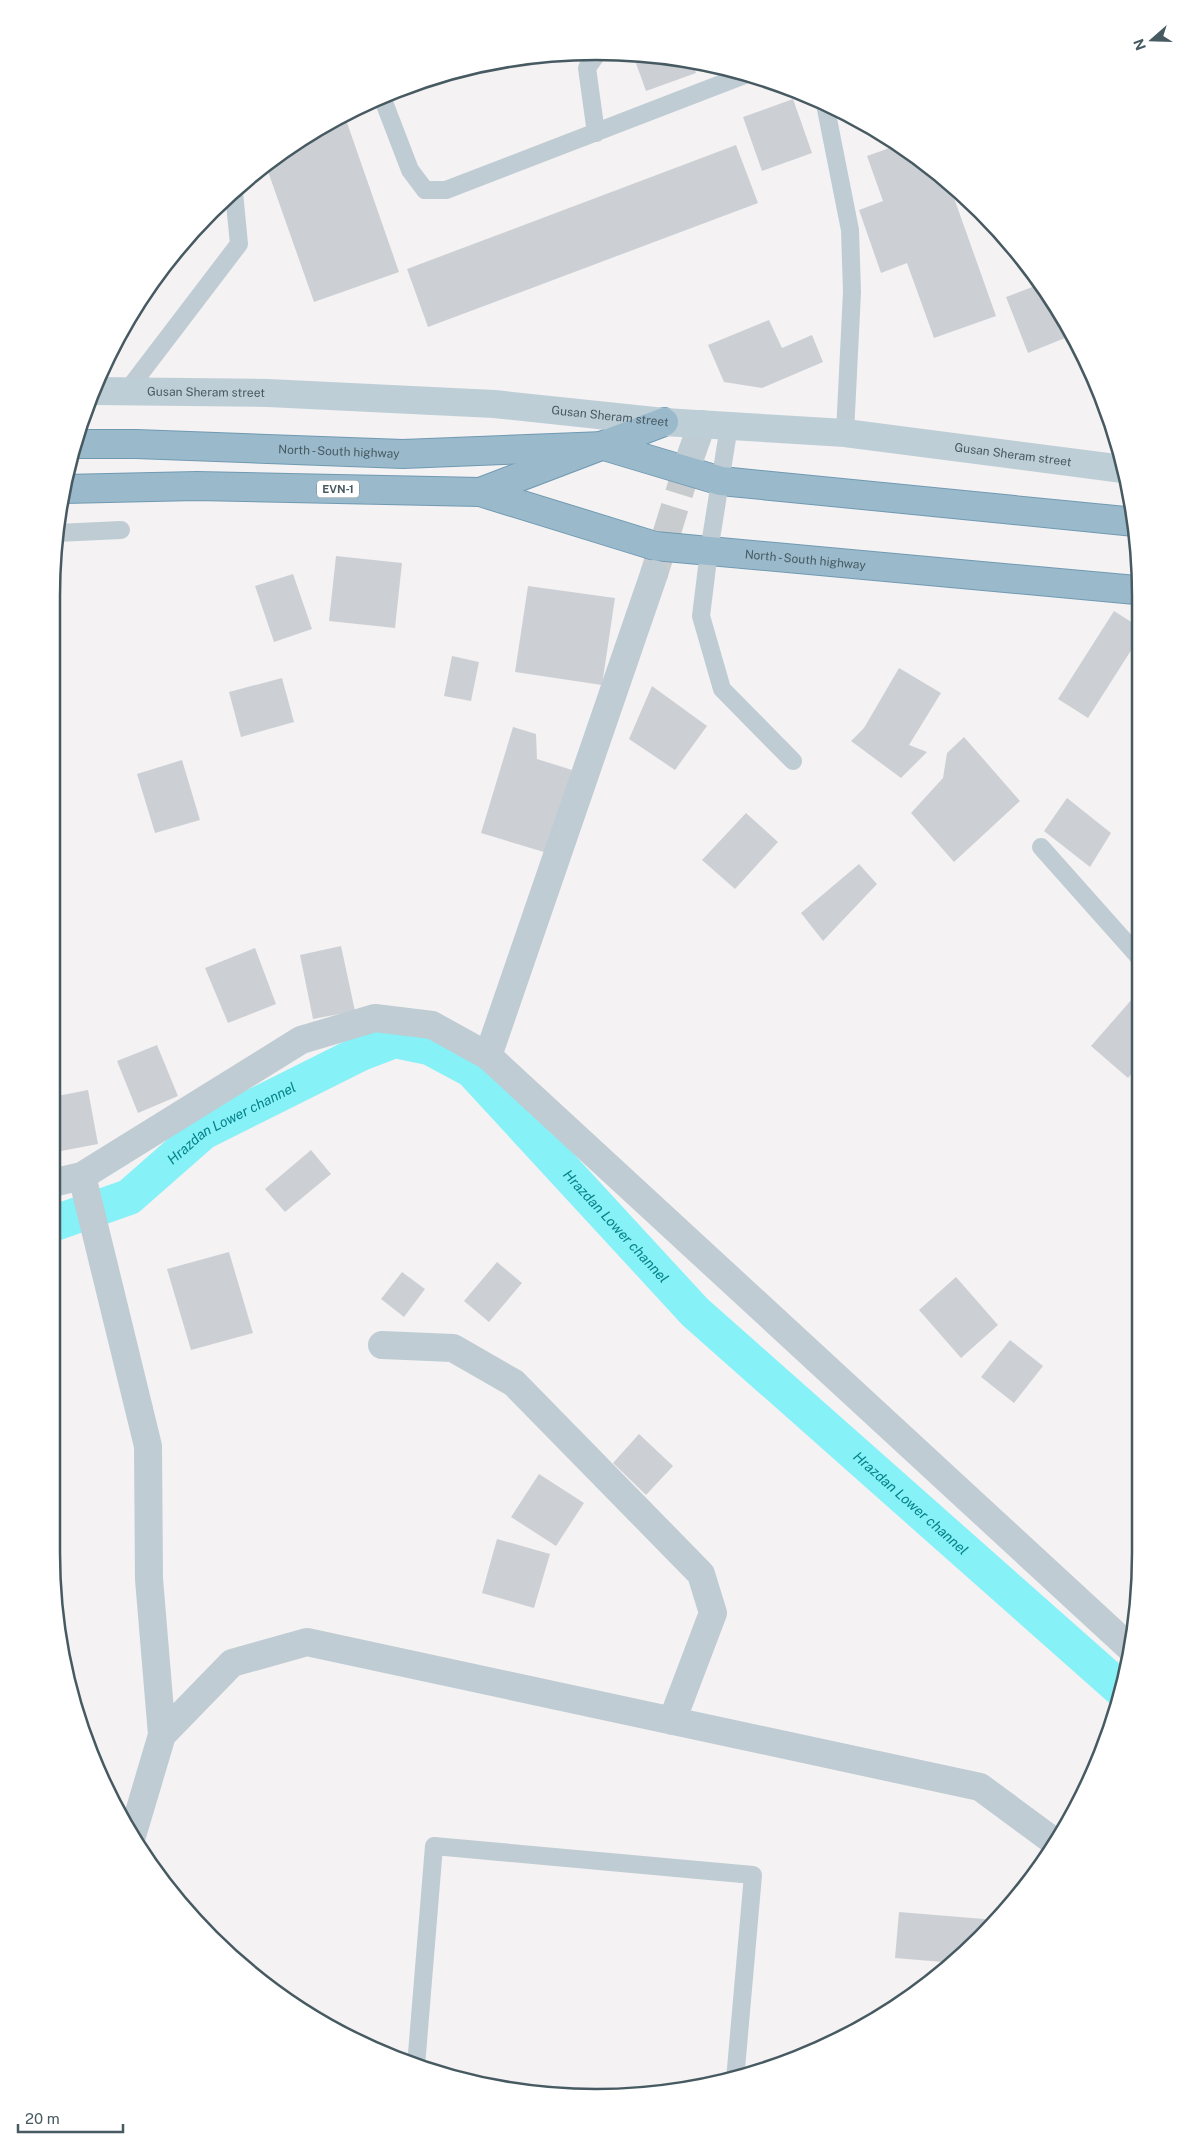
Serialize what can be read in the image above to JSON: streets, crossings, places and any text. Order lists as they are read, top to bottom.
{
  "streets": {
    "highway": ["North - South highway", "EVN-1"],
    "main road": ["Gusan Sheram street"]
  },
  "water": ["Hrazdan Lower channel"],
  "scale_bar": "20 m",
  "north": "left"
}
